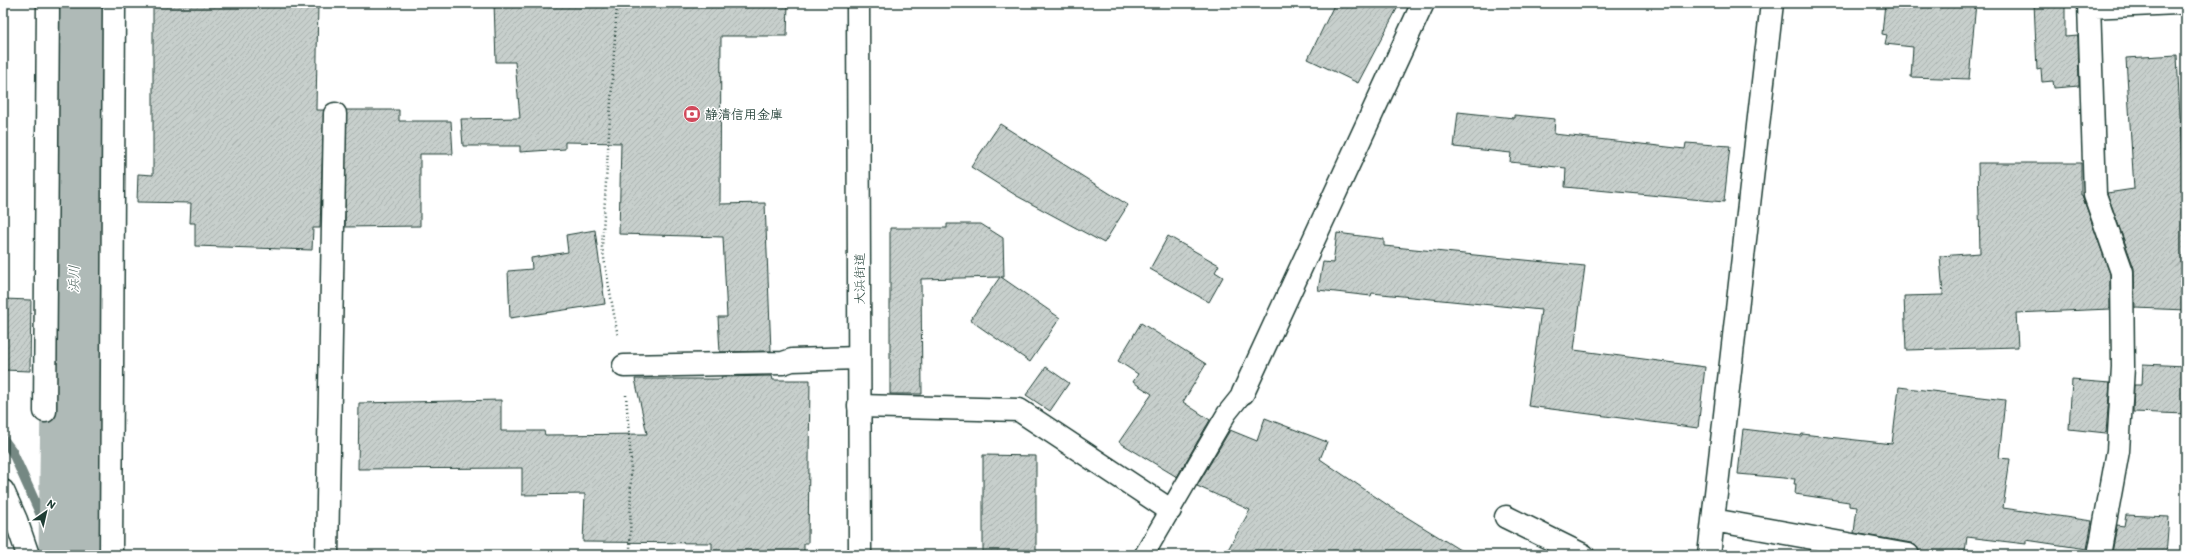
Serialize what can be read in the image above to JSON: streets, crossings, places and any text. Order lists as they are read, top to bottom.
{
  "streets": {
    "street": ["大浜街道"]
  },
  "water": ["浜川"],
  "places": {
    "bank": ["静清信用金庫"]
  },
  "north": "top right"
}
